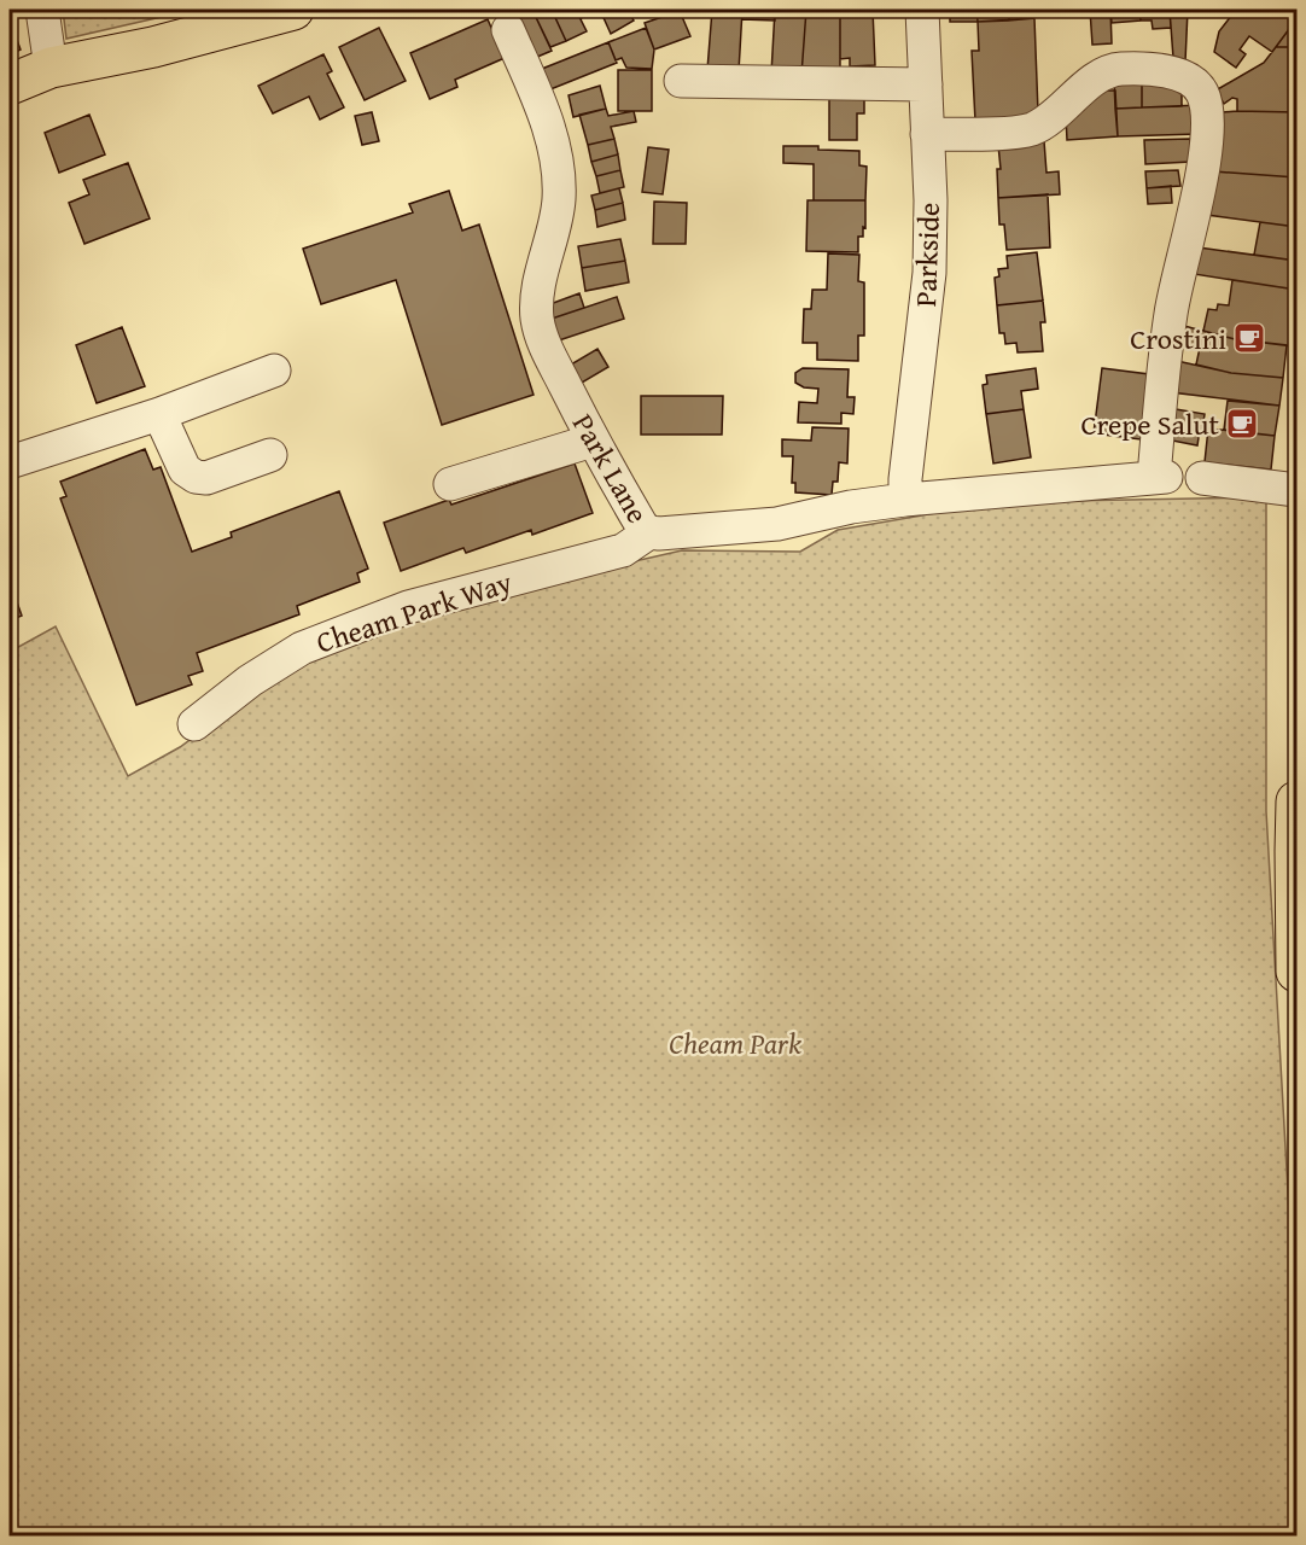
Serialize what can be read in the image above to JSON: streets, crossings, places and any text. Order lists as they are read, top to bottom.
{
  "streets": {
    "street": ["Parkside", "Park Lane", "Cheam Park Way"]
  },
  "crossings": [
    ["Parkside", "Park Lane"],
    ["Park Lane", "Cheam Park Way"]
  ],
  "parks": ["Cheam Park"],
  "places": {
    "cafe": ["Crostini", "Crepe Salut"]
  }
}
